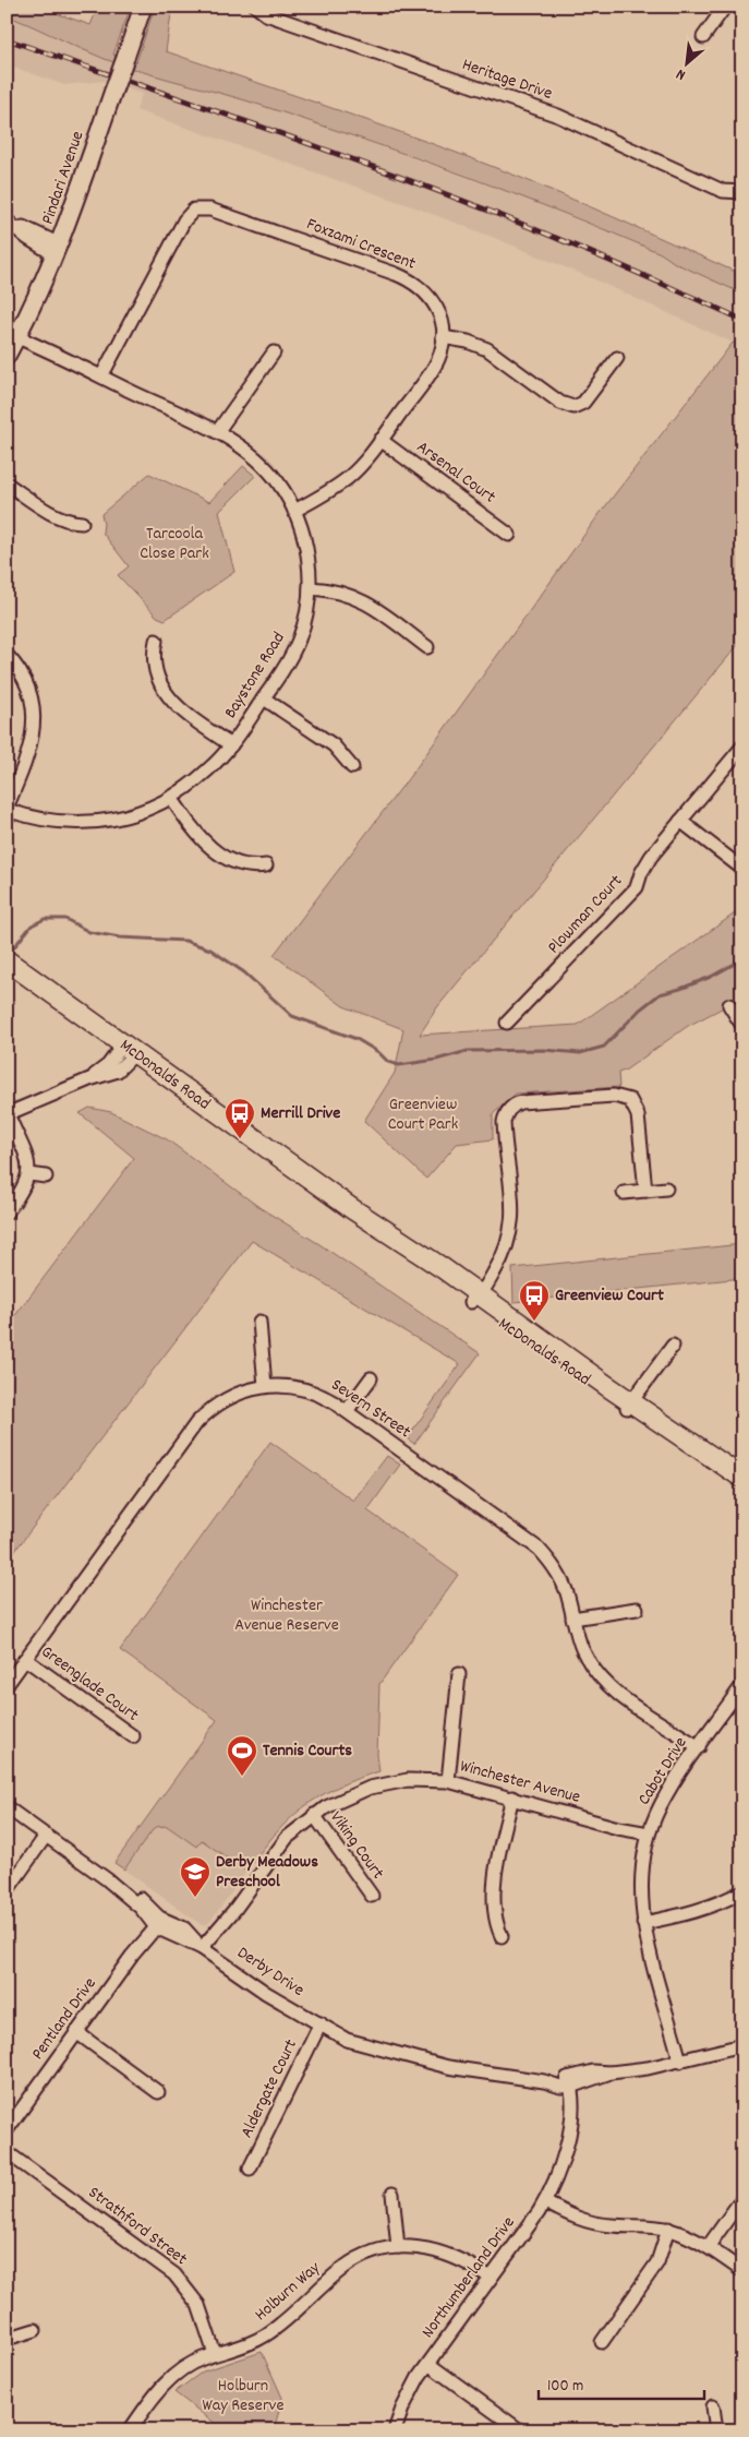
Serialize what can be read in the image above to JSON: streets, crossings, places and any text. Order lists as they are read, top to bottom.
{
  "streets": {
    "main road": ["McDonalds Road"],
    "street": [
      "Heritage Drive",
      "Pindari Avenue",
      "Foxzami Crescent",
      "Arsenal Court",
      "Baystone Road",
      "Plowman Court",
      "Severn Street",
      "Greenglade Court",
      "Cabot Drive",
      "Winchester Avenue",
      "Viking Court",
      "Derby Drive",
      "Pentland Drive",
      "Aldergate Court",
      "Strathford Street",
      "Northumberland Drive",
      "Holburn Way"
    ]
  },
  "crossings": [
    ["Pindari Avenue", "Baystone Road"],
    ["Foxzami Crescent", "Arsenal Court"],
    ["Foxzami Crescent", "Baystone Road"],
    ["Severn Street", "Greenglade Court"],
    ["Severn Street", "Cabot Drive"],
    ["Cabot Drive", "Winchester Avenue"],
    ["Cabot Drive", "Derby Drive"],
    ["Winchester Avenue", "Viking Court"],
    ["Winchester Avenue", "Derby Drive"],
    ["Derby Drive", "Pentland Drive"],
    ["Derby Drive", "Aldergate Court"],
    ["Derby Drive", "Northumberland Drive"],
    ["Strathford Street", "Holburn Way"],
    ["Northumberland Drive", "Holburn Way"]
  ],
  "parks": [
    "Tarcoola Close Park",
    "Greenview Court Park",
    "Winchester Avenue Reserve",
    "Holburn Way Reserve"
  ],
  "places": {
    "bus stop": ["Merrill Drive", "Greenview Court"],
    "sports": ["Tennis Courts"],
    "school or university": ["Derby Meadows Preschool"]
  },
  "scale_bar": "100 m",
  "north": "bottom left"
}
